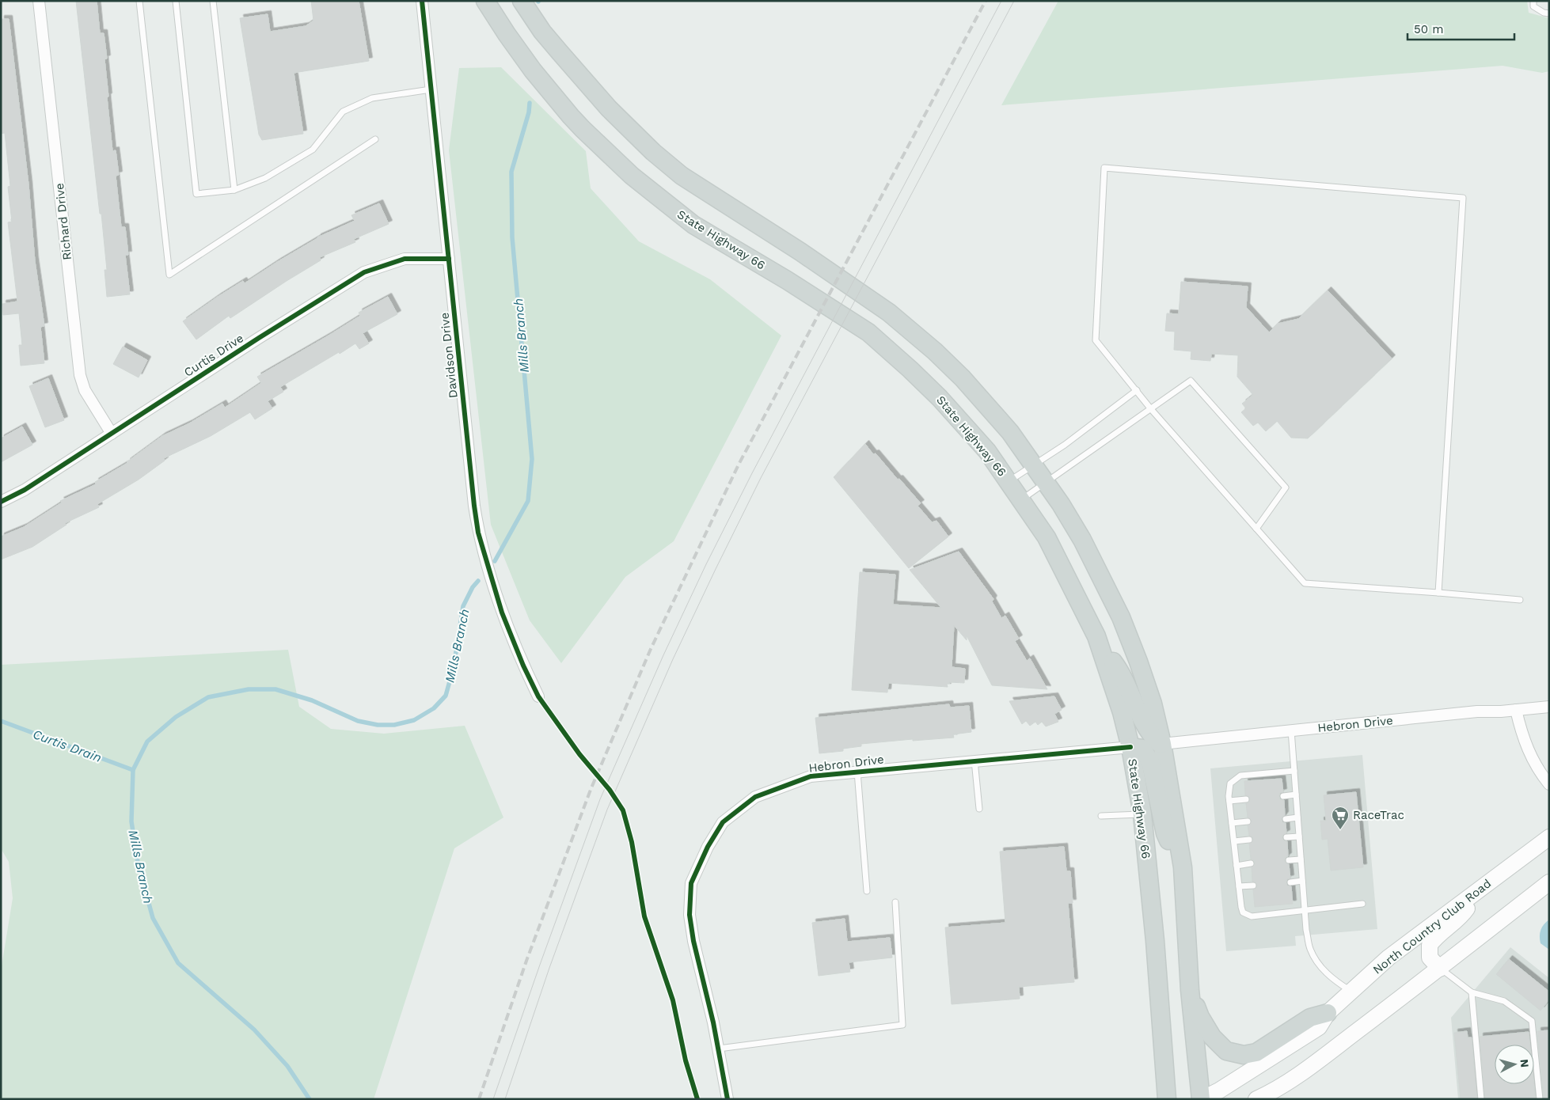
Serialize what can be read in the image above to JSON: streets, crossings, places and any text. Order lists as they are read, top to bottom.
{
  "streets": {
    "main road": ["State Highway 66", "North Country Club Road"],
    "street": [
      "Richard Drive",
      "Curtis Drive",
      "Davidson Drive",
      "Hebron Drive"
    ]
  },
  "crossings": [
    ["Richard Drive", "Curtis Drive"],
    ["State Highway 66", "Hebron Drive"],
    ["Curtis Drive", "Davidson Drive"]
  ],
  "water": ["Mills Branch", "Curtis Drain"],
  "places": {
    "supermarket": ["RaceTrac"]
  },
  "scale_bar": "50 m",
  "north": "right"
}
